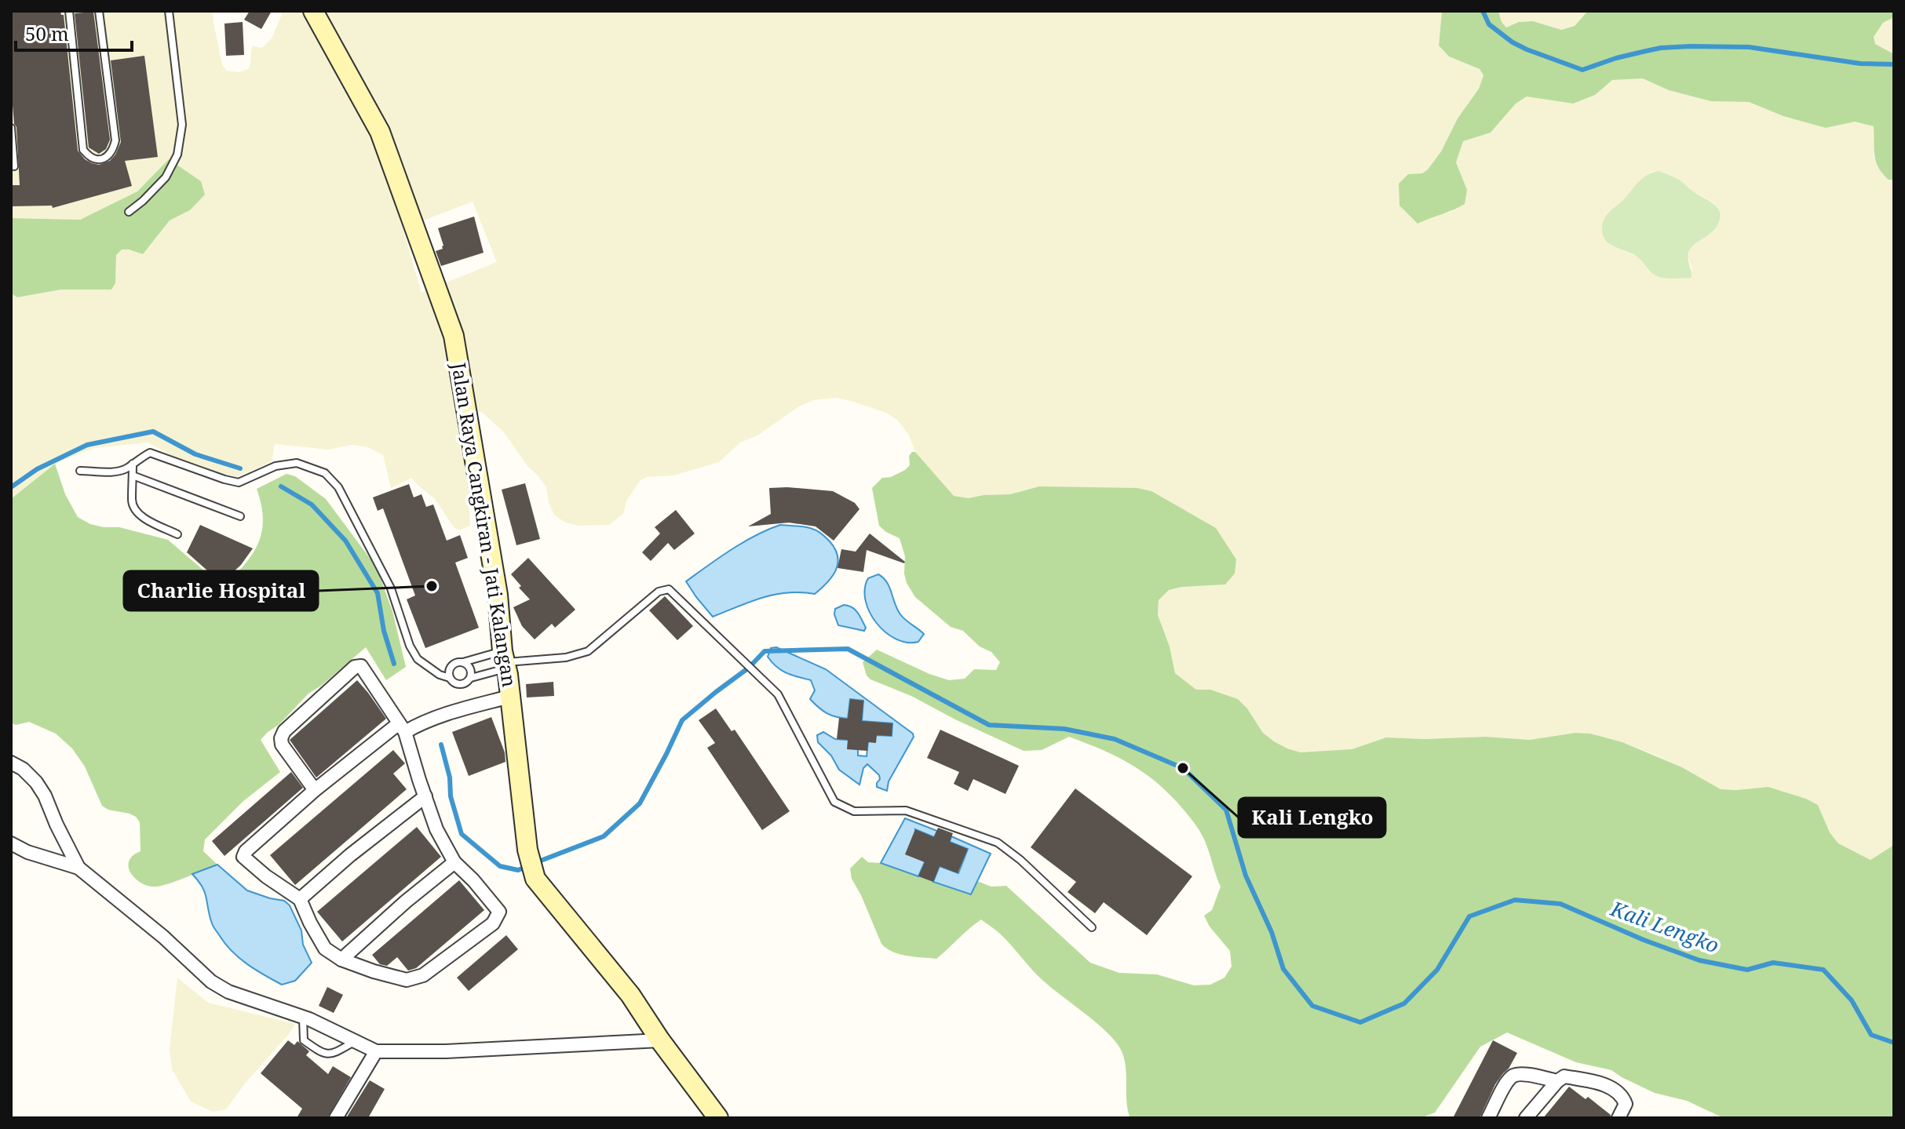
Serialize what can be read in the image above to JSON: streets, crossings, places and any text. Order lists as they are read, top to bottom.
{
  "streets": {
    "street": ["Jalan Raya Cangkiran - Jati Kalangan"]
  },
  "water": ["Kali Lengko"],
  "places": ["Charlie Hospital", "Kali Lengko"],
  "scale_bar": "50 m"
}
